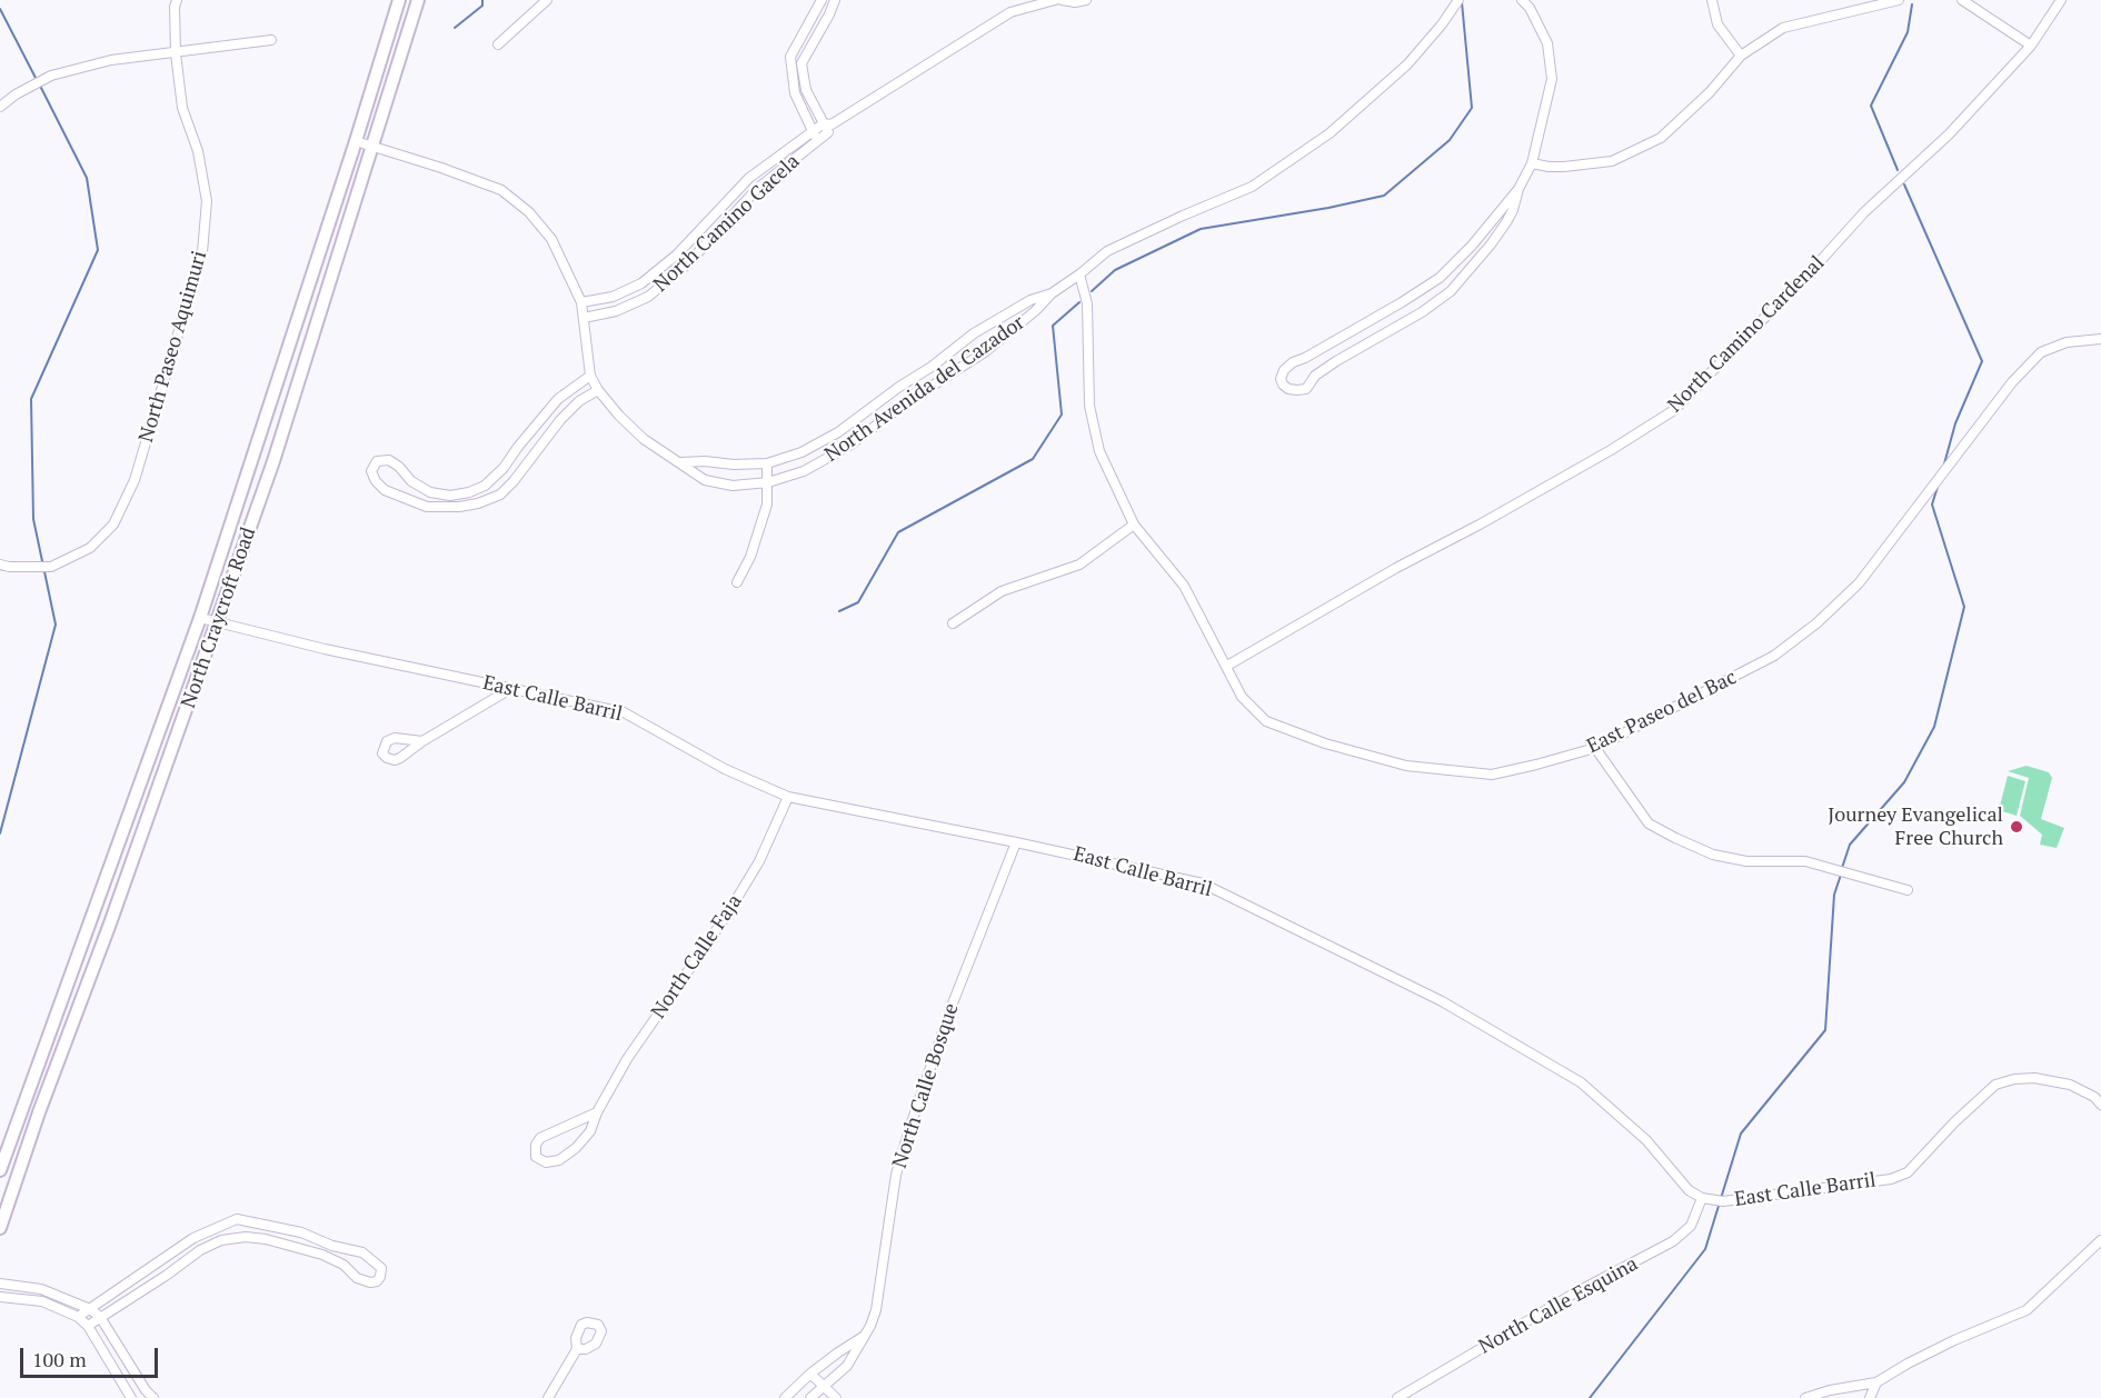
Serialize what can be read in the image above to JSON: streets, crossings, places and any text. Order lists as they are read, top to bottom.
{
  "streets": {
    "main road": ["North Craycroft Road"],
    "street": [
      "North Camino Gacela",
      "North Camino Cardenal",
      "North Paseo Aquimuri",
      "North Avenida del Cazador",
      "East Calle Barril",
      "East Paseo del Bac",
      "North Calle Faja",
      "North Calle Bosque",
      "North Calle Esquina"
    ]
  },
  "crossings": [
    ["North Camino Gacela", "North Avenida del Cazador"],
    ["North Camino Cardenal", "East Paseo del Bac"],
    ["North Avenida del Cazador", "North Craycroft Road"],
    ["North Avenida del Cazador", "East Paseo del Bac"],
    ["North Craycroft Road", "East Calle Barril"],
    ["East Calle Barril", "North Calle Faja"],
    ["East Calle Barril", "North Calle Bosque"],
    ["East Calle Barril", "North Calle Esquina"]
  ],
  "places": ["Journey Evangelical Free Church"],
  "scale_bar": "100 m"
}
